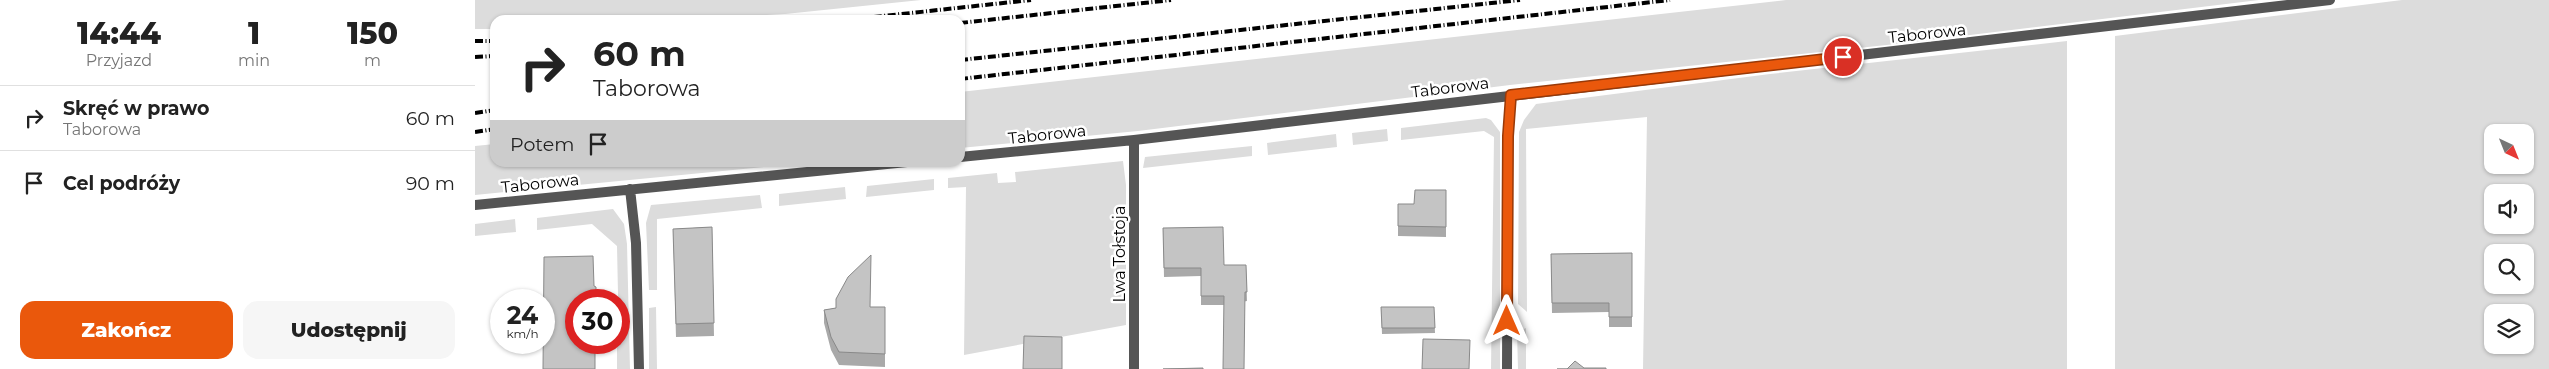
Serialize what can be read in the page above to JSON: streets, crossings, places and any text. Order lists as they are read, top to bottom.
{
  "streets": {
    "street": ["Taborowa", "Lwa Tołstoja"]
  },
  "crossings": [
    ["Taborowa", "Lwa Tołstoja"]
  ],
  "north": "bottom right",
  "page": {
    "eta": [
      "14:44",
      "Przyjazd",
      "1",
      "min",
      "150",
      "m"
    ],
    "turn": ["60 m", "Taborowa"],
    "list": [
      {
        "name": "Skręć w prawo",
        "note": "Taborowa",
        "value": "60 m"
      },
      {
        "name": "Cel podróży",
        "value": "90 m"
      }
    ],
    "then": "Potem",
    "speed": "24 km/h",
    "limit": "30",
    "buttons": ["Zakończ", "Udostępnij"]
  }
}
